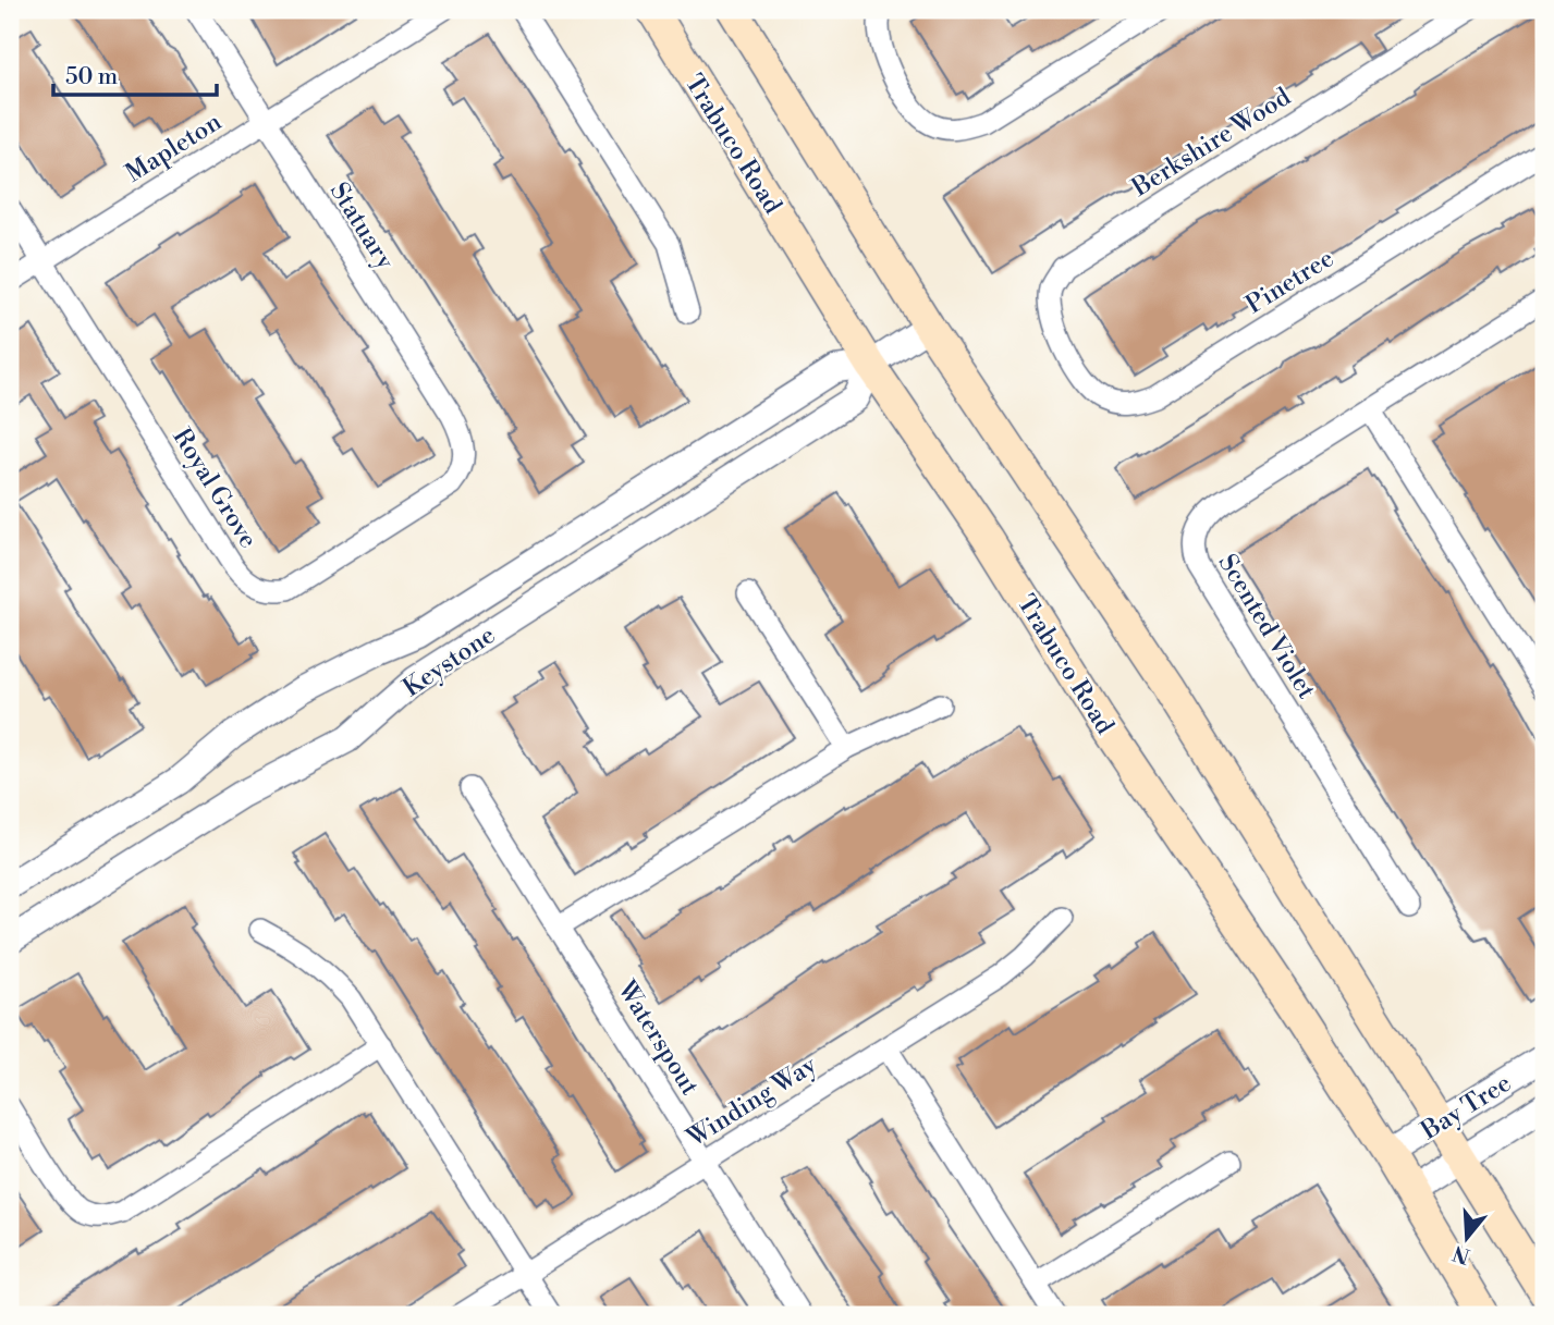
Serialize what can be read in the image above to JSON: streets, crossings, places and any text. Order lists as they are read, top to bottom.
{
  "streets": {
    "main road": ["Trabuco Road"],
    "street": [
      "Berkshire Wood",
      "Mapleton",
      "Statuary",
      "Pinetree",
      "Royal Grove",
      "Scented Violet",
      "Keystone",
      "Waterspout",
      "Winding Way",
      "Bay Tree"
    ]
  },
  "crossings": [
    ["Berkshire Wood", "Pinetree"],
    ["Trabuco Road", "Keystone"],
    ["Trabuco Road", "Bay Tree"],
    ["Mapleton", "Statuary"],
    ["Mapleton", "Royal Grove"],
    ["Statuary", "Royal Grove"],
    ["Waterspout", "Winding Way"]
  ],
  "scale_bar": "50 m",
  "north": "bottom"
}
